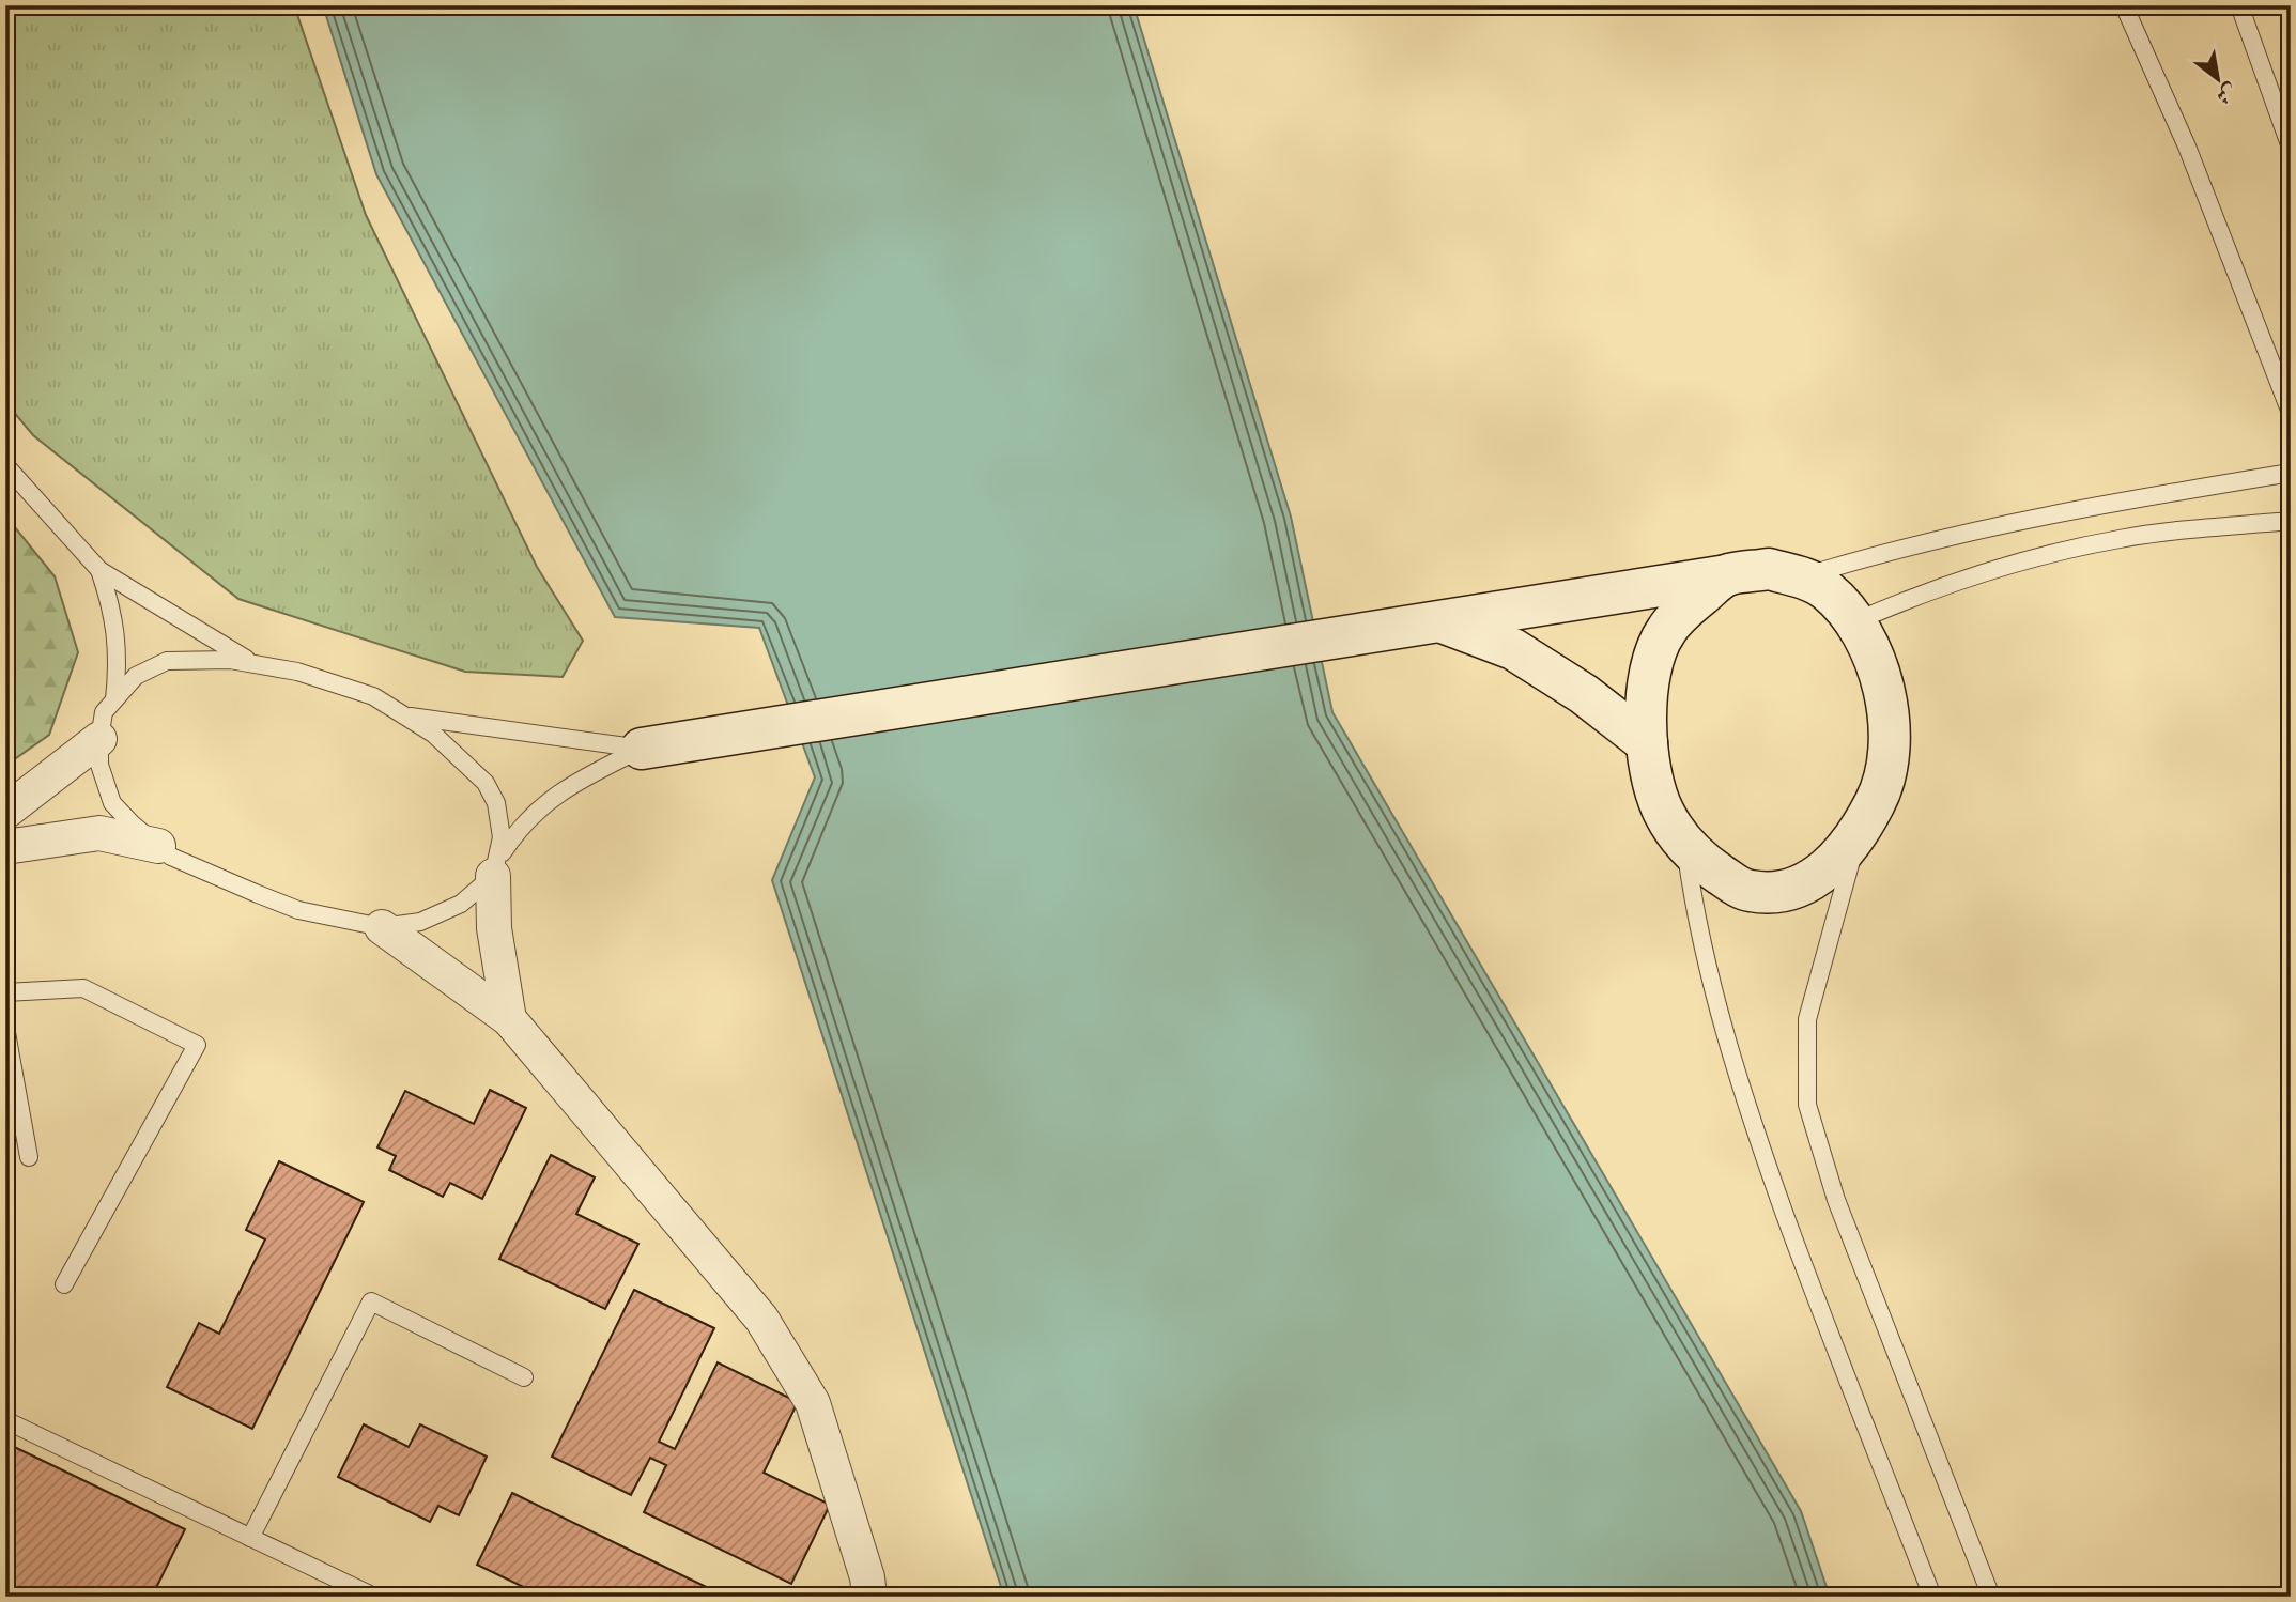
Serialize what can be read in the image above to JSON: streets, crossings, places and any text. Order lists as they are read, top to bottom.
{
  "north": "bottom right"
}
